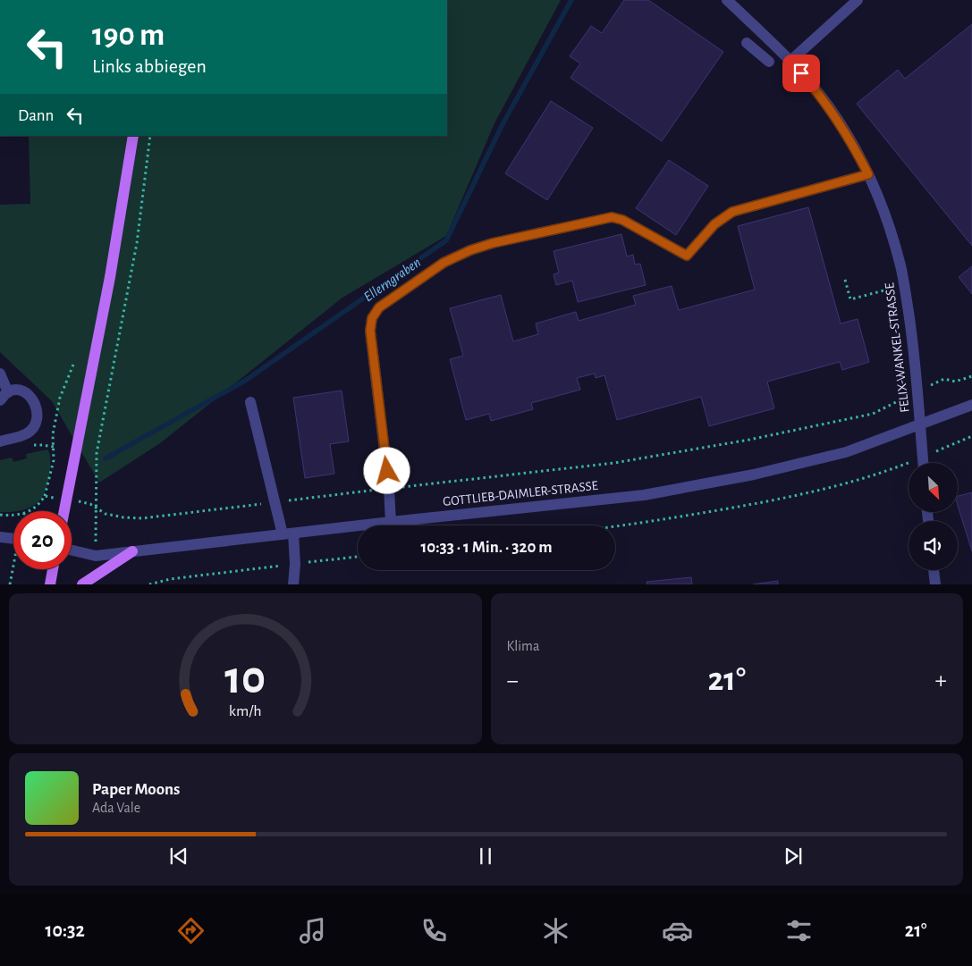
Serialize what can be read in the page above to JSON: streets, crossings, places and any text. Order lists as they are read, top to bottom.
{
  "streets": {
    "street": ["FELIX-WANKEL-STRASSE", "GOTTLIEB-DAIMLER-STRASSE"]
  },
  "crossings": [
    ["FELIX-WANKEL-STRASSE", "GOTTLIEB-DAIMLER-STRASSE"]
  ],
  "water": ["Ellerngraben"],
  "north": "bottom right",
  "page": {
    "turn": ["190 m", "Links abbiegen"],
    "then": "Dann",
    "limit": "20",
    "trip": "10:33 · 1 Min. · 320 m",
    "tile": "Klima",
    "heat": ["−", "21°", "+"],
    "song": ["Paper Moons", "Ada Vale"],
    "tabs": ["10:32", "21°"],
    "gauge": ["10", "km/h"]
  }
}
